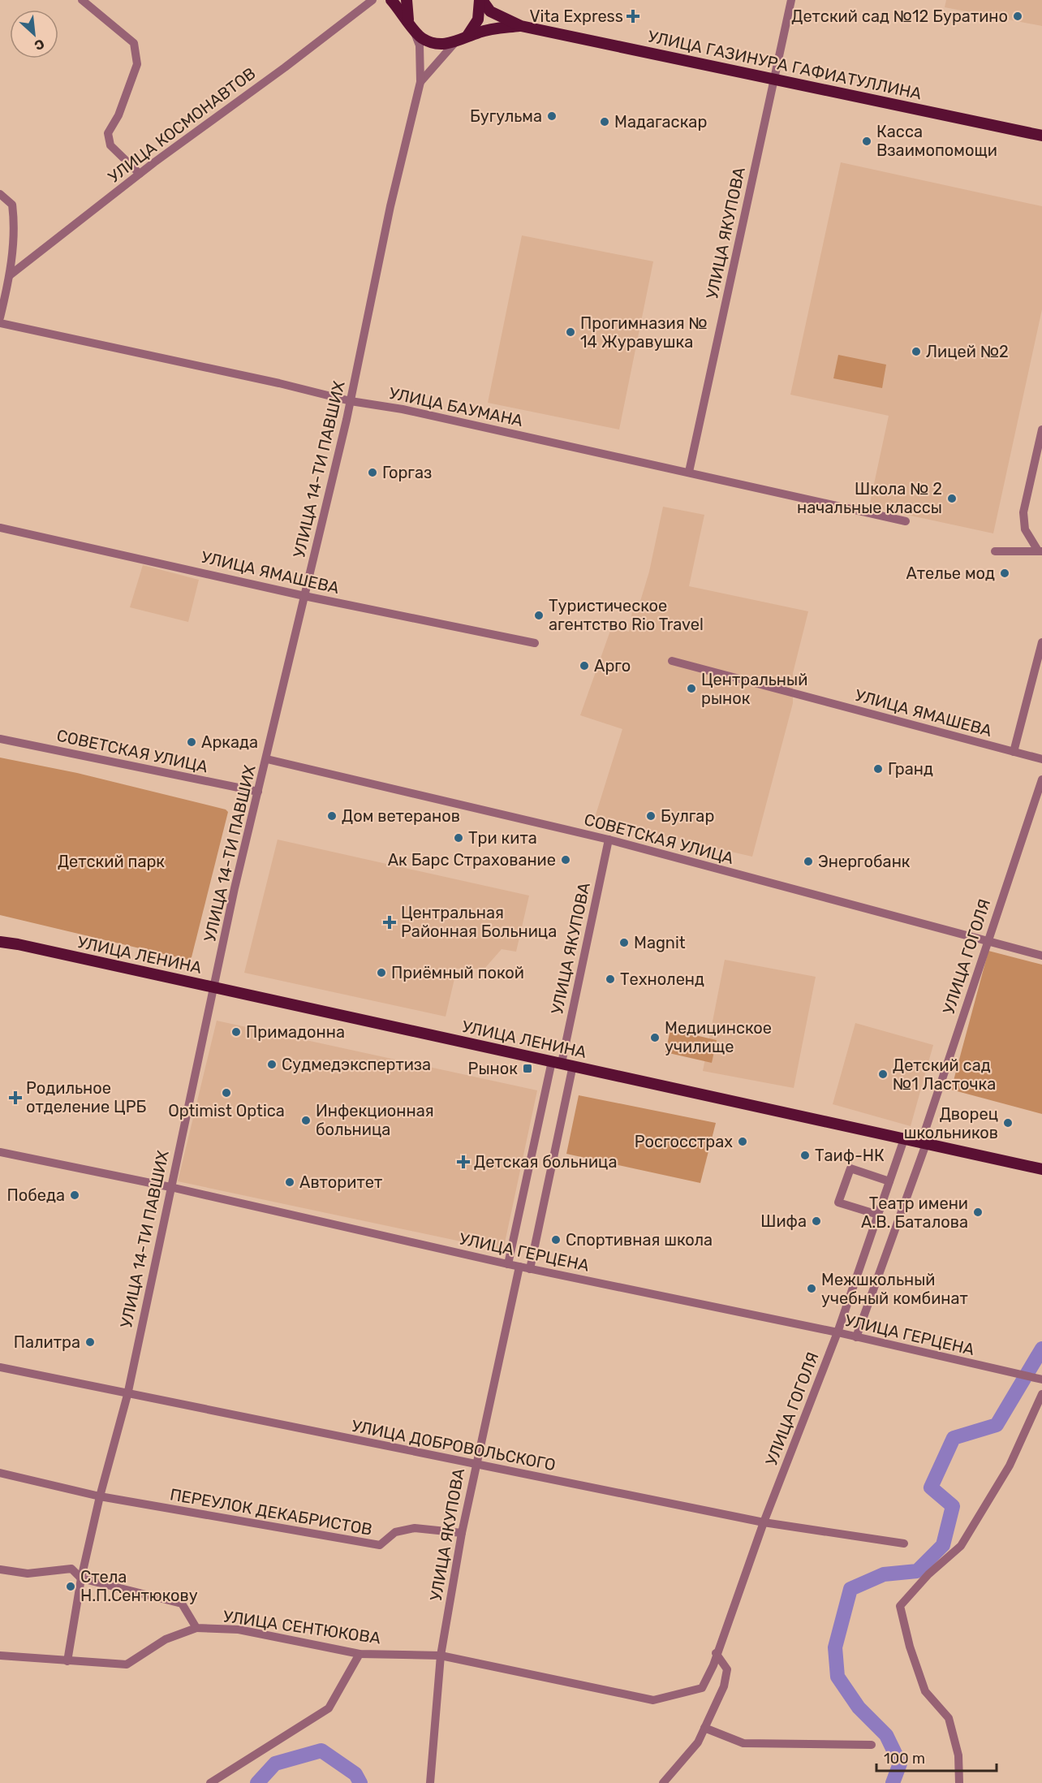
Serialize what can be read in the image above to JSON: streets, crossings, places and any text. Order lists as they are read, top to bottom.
{
  "streets": {
    "main road": ["УЛИЦА ГАЗИНУРА ГАФИАТУЛЛИНА", "УЛИЦА ЛЕНИНА"],
    "street": [
      "УЛИЦА КОСМОНАВТОВ",
      "УЛИЦА ЯКУПОВА",
      "УЛИЦА БАУМАНА",
      "УЛИЦА 14-ТИ ПАВШИХ",
      "УЛИЦА ЯМАШЕВА",
      "СОВЕТСКАЯ УЛИЦА",
      "УЛИЦА ГОГОЛЯ",
      "УЛИЦА ГЕРЦЕНА",
      "УЛИЦА ДОБРОВОЛЬСКОГО",
      "ПЕРЕУЛОК ДЕКАБРИСТОВ",
      "УЛИЦА СЕНТЮКОВА"
    ]
  },
  "crossings": [
    ["УЛИЦА ГАЗИНУРА ГАФИАТУЛЛИНА", "УЛИЦА ЯКУПОВА"],
    ["УЛИЦА ЯКУПОВА", "УЛИЦА БАУМАНА"],
    ["УЛИЦА ЯКУПОВА", "СОВЕТСКАЯ УЛИЦА"],
    ["УЛИЦА ЯКУПОВА", "УЛИЦА ЛЕНИНА"],
    ["УЛИЦА ЯКУПОВА", "УЛИЦА ГЕРЦЕНА"],
    ["УЛИЦА ЯКУПОВА", "УЛИЦА ДОБРОВОЛЬСКОГО"],
    ["УЛИЦА ЯКУПОВА", "ПЕРЕУЛОК ДЕКАБРИСТОВ"],
    ["УЛИЦА ЯКУПОВА", "УЛИЦА СЕНТЮКОВА"],
    ["УЛИЦА БАУМАНА", "УЛИЦА 14-ТИ ПАВШИХ"],
    ["УЛИЦА 14-ТИ ПАВШИХ", "УЛИЦА ЯМАШЕВА"],
    ["УЛИЦА 14-ТИ ПАВШИХ", "СОВЕТСКАЯ УЛИЦА"],
    ["УЛИЦА 14-ТИ ПАВШИХ", "УЛИЦА ЛЕНИНА"],
    ["УЛИЦА 14-ТИ ПАВШИХ", "УЛИЦА ГЕРЦЕНА"],
    ["УЛИЦА 14-ТИ ПАВШИХ", "УЛИЦА ДОБРОВОЛЬСКОГО"],
    ["УЛИЦА 14-ТИ ПАВШИХ", "ПЕРЕУЛОК ДЕКАБРИСТОВ"],
    ["СОВЕТСКАЯ УЛИЦА", "УЛИЦА ГОГОЛЯ"],
    ["УЛИЦА ЛЕНИНА", "УЛИЦА ГОГОЛЯ"],
    ["УЛИЦА ГОГОЛЯ", "УЛИЦА ГЕРЦЕНА"],
    ["УЛИЦА ГОГОЛЯ", "УЛИЦА ДОБРОВОЛЬСКОГО"],
    ["УЛИЦА ГОГОЛЯ", "УЛИЦА СЕНТЮКОВА"]
  ],
  "parks": ["Детский парк"],
  "places": {
    "health": [
      "Vita Express",
      "Центральная Районная Больница",
      "Родильное отделение ЦРБ",
      "Детская больница"
    ],
    "other": [
      "Детский сад №12 Буратино",
      "Бугульма",
      "Мадагаскар",
      "Касса Взаимопомощи",
      "Прогимназия № 14 Журавушка",
      "Лицей №2",
      "Горгаз",
      "Школа № 2 начальные классы",
      "Ателье мод",
      "Туристическое агентство Rio Travel",
      "Арго",
      "Центральный рынок",
      "Аркада",
      "Гранд",
      "Дом ветеранов",
      "Булгар",
      "Три кита",
      "Ак Барс Страхование",
      "Энергобанк",
      "Magnit",
      "Приёмный покой",
      "Техноленд",
      "Примадонна",
      "Медицинское училище",
      "Судмедэкспертиза",
      "Детский сад №1 Ласточка",
      "Optimist Optica",
      "Инфекционная больница",
      "Дворец школьников",
      "Росгосстрах",
      "Таиф-НК",
      "Авторитет",
      "Победа",
      "Театр имени А.В. Баталова",
      "Шифа",
      "Спортивная школа",
      "Межшкольный учебный комбинат",
      "Палитра",
      "Стела Н.П.Сентюкову"
    ],
    "transit": ["Рынок"]
  },
  "scale_bar": "100 m",
  "north": "bottom right"
}
